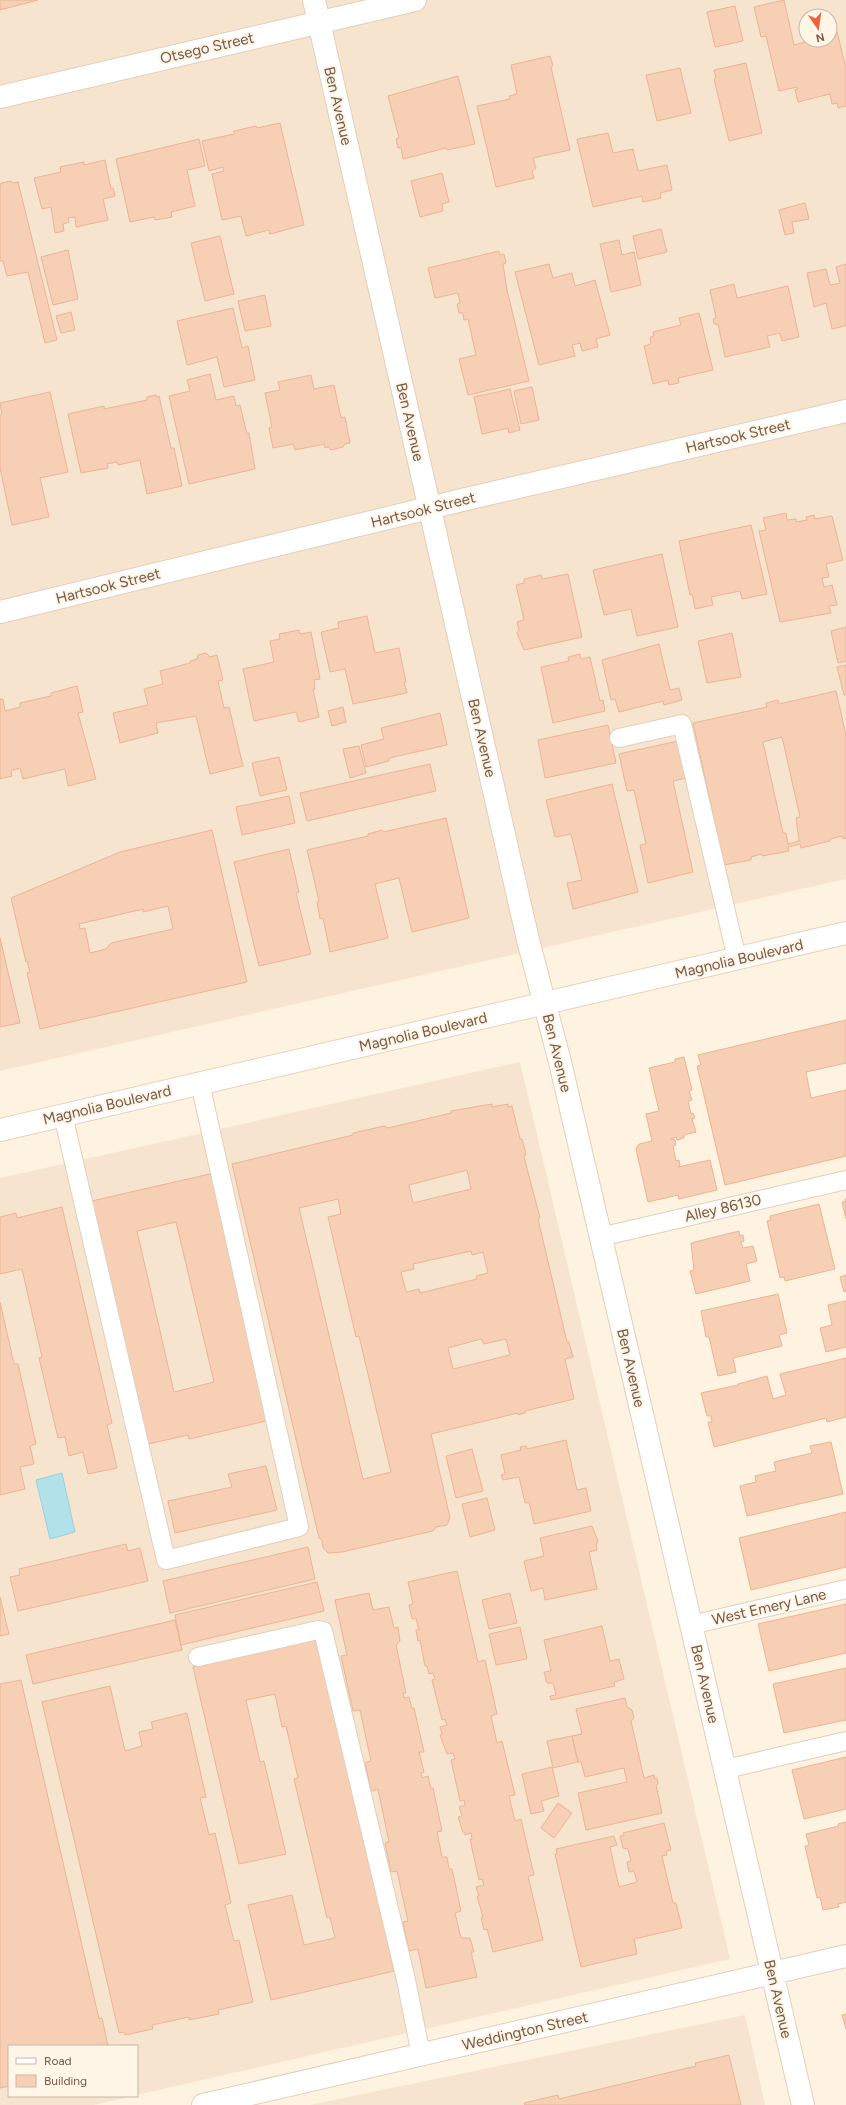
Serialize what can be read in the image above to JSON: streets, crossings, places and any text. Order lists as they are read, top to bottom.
{
  "streets": {
    "street": [
      "Otsego Street",
      "Ben Avenue",
      "Hartsook Street",
      "Magnolia Boulevard",
      "Weddington Street"
    ],
    "lane": ["Alley 86130", "West Emery Lane"]
  },
  "crossings": [
    ["Otsego Street", "Ben Avenue"],
    ["Ben Avenue", "Hartsook Street"],
    ["Ben Avenue", "Magnolia Boulevard"],
    ["Ben Avenue", "Alley 86130"],
    ["Ben Avenue", "West Emery Lane"],
    ["Ben Avenue", "Weddington Street"]
  ],
  "legend": ["Road", "Building"],
  "north": "bottom"
}
